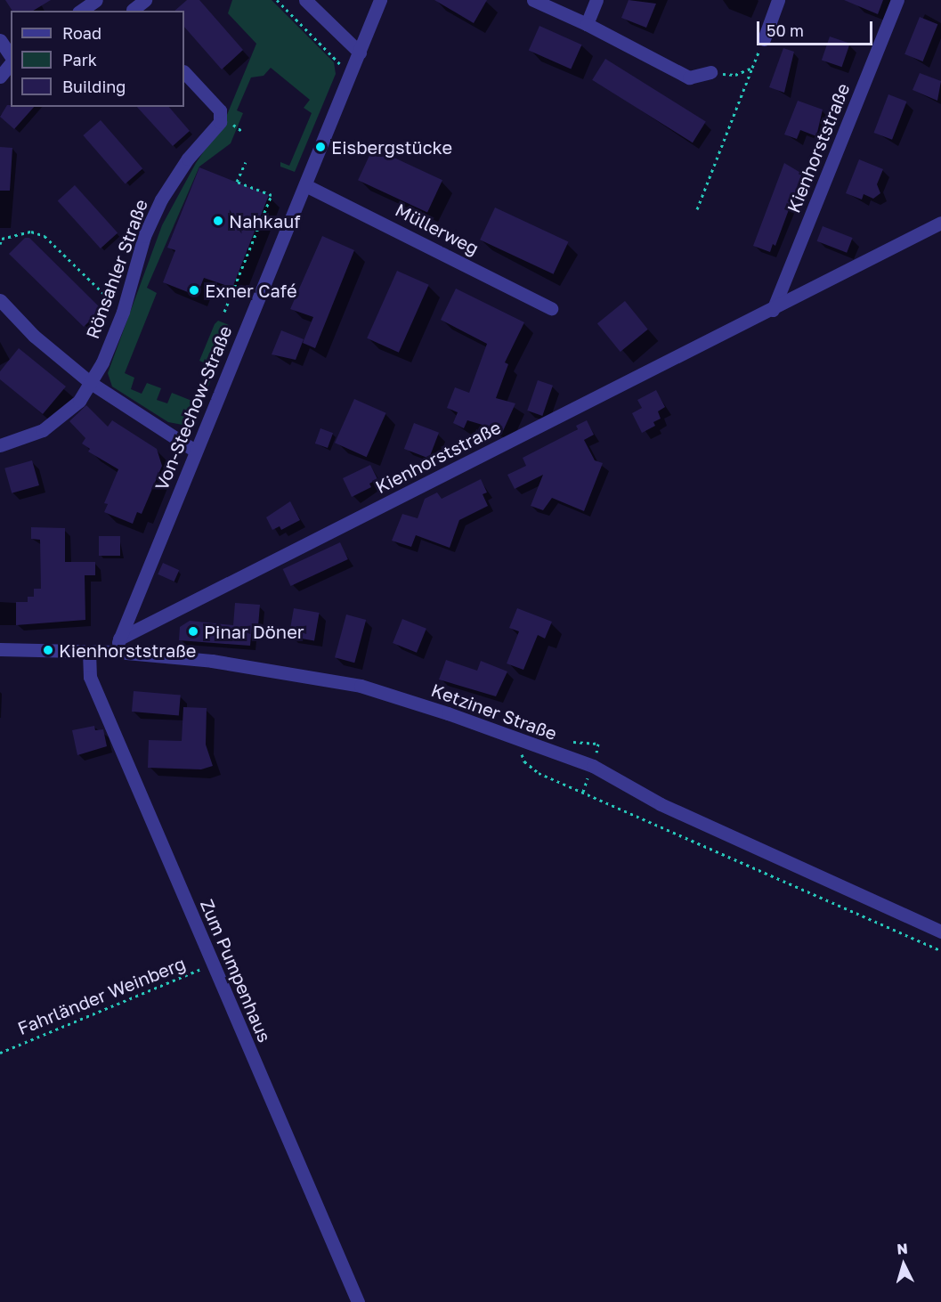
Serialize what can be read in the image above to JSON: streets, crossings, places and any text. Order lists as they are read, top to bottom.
{
  "streets": {
    "street": [
      "Kienhorststraße",
      "Müllerweg",
      "Rönsahler Straße",
      "Von-Stechow-Straße",
      "Ketziner Straße",
      "Zum Pumpenhaus"
    ],
    "path": ["Fahrländer Weinberg"]
  },
  "crossings": [
    ["Kienhorststraße", "Von-Stechow-Straße"],
    ["Müllerweg", "Von-Stechow-Straße"],
    ["Von-Stechow-Straße", "Ketziner Straße"],
    ["Ketziner Straße", "Zum Pumpenhaus"],
    ["Zum Pumpenhaus", "Fahrländer Weinberg"]
  ],
  "places": [
    "Eisbergstücke",
    "Nahkauf",
    "Exner Café",
    "Pinar Döner",
    "Kienhorststraße"
  ],
  "legend": ["Road", "Park", "Building"],
  "scale_bar": "50 m",
  "north": "top"
}
